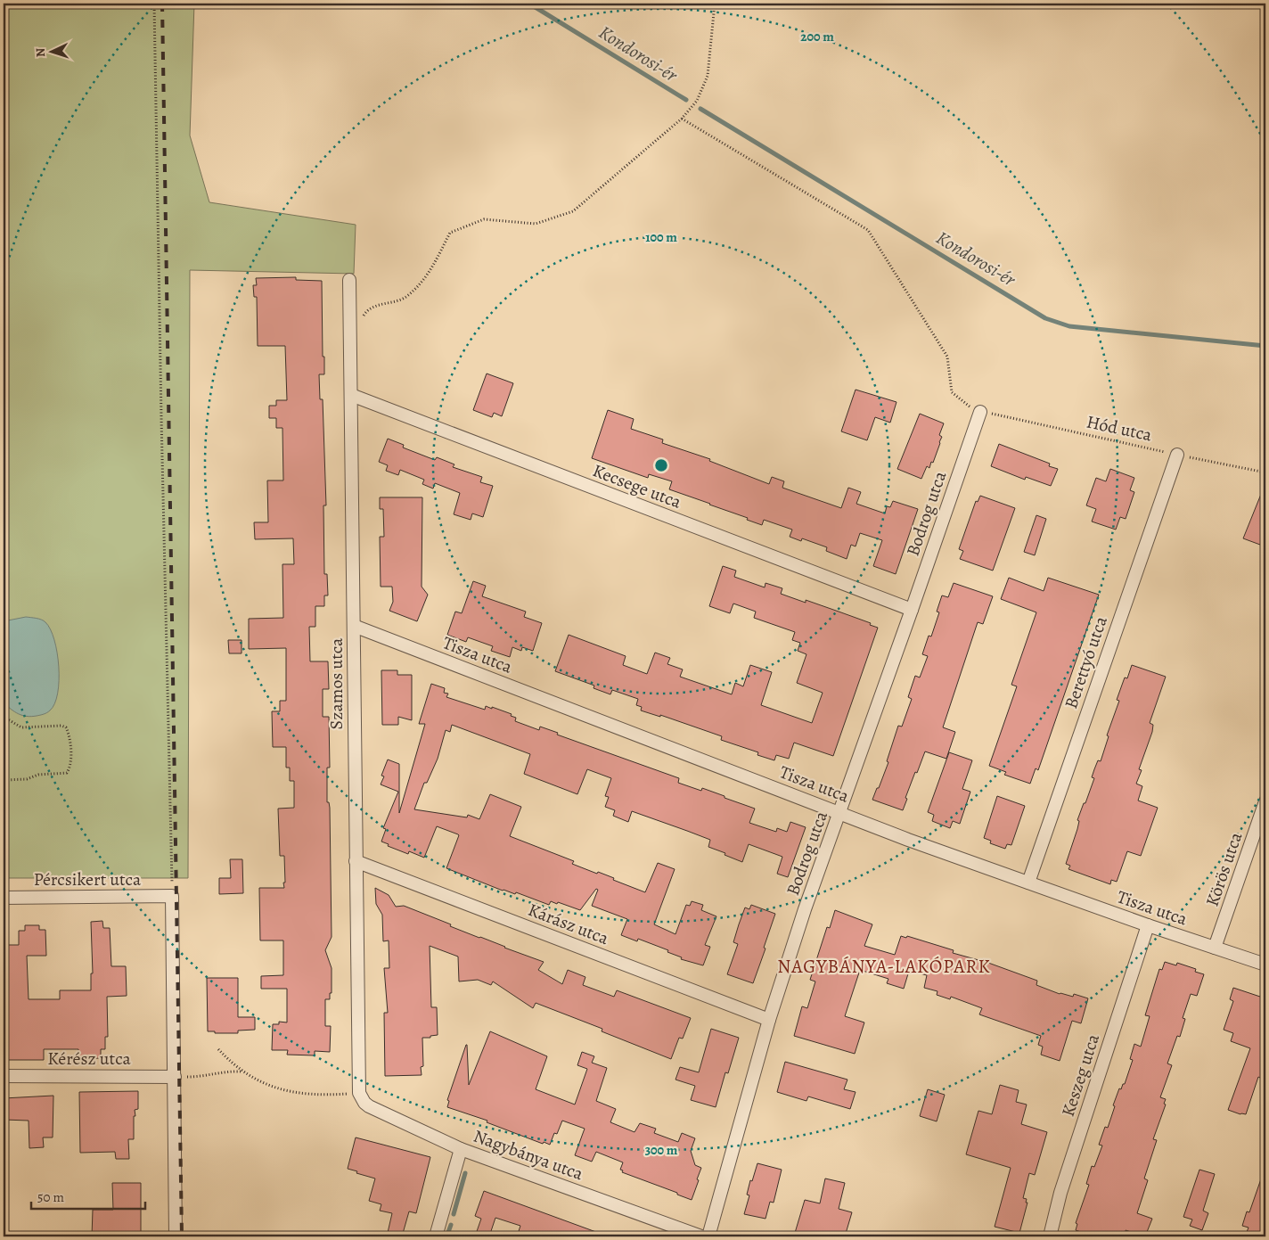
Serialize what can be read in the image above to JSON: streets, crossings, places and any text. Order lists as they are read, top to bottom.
{
  "streets": {
    "street": [
      "Kecsege utca",
      "Bodrog utca",
      "Tisza utca",
      "Berettyó utca",
      "Szamos utca",
      "Körös utca",
      "Pércsikert utca",
      "Kárász utca",
      "Kérész utca",
      "Keszeg utca",
      "Nagybánya utca"
    ],
    "path": ["Hód utca"]
  },
  "crossings": [
    ["Hód utca", "Bodrog utca"],
    ["Hód utca", "Berettyó utca"],
    ["Kecsege utca", "Bodrog utca"],
    ["Kecsege utca", "Szamos utca"],
    ["Bodrog utca", "Tisza utca"],
    ["Bodrog utca", "Kárász utca"],
    ["Tisza utca", "Berettyó utca"],
    ["Tisza utca", "Szamos utca"],
    ["Tisza utca", "Körös utca"],
    ["Tisza utca", "Keszeg utca"],
    ["Szamos utca", "Kárász utca"],
    ["Szamos utca", "Nagybánya utca"]
  ],
  "districts": ["NAGYBÁNYA-LAKÓPARK"],
  "water": ["Kondorosi-ér"],
  "scale_bar": "50 m",
  "north": "left",
  "rings": ["200 m", "100 m", "300 m"]
}
